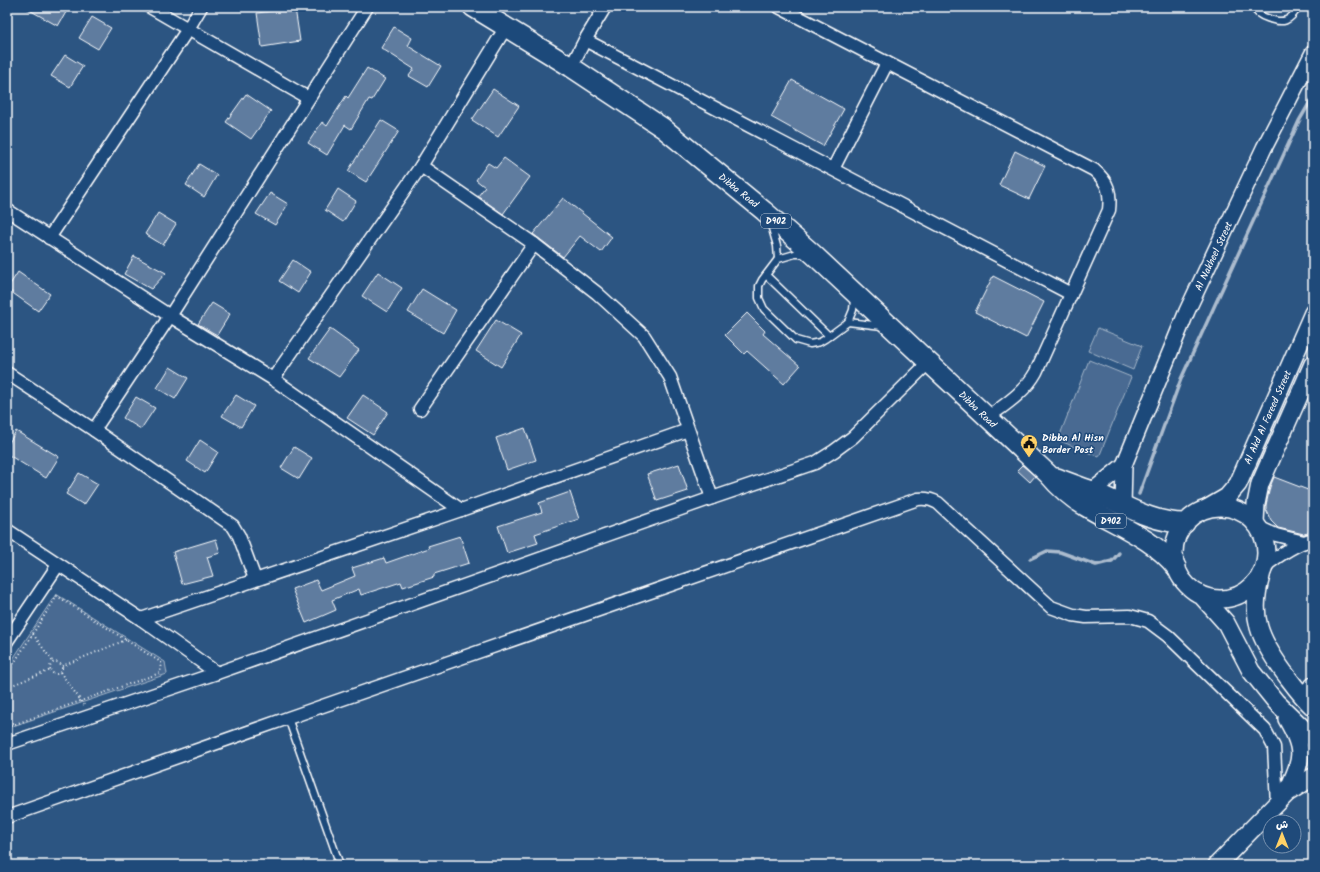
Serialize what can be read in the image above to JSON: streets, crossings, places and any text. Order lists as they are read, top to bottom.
{
  "streets": {
    "main road": ["Dibba Road", "D902", "Al Akd Al Fareed Street"],
    "street": ["Al Nakheel Street"]
  },
  "crossings": [
    ["Dibba Road", "Al Nakheel Street"],
    ["Dibba Road", "Al Akd Al Fareed Street"]
  ],
  "places": {
    "public building": ["Dibba Al Hisn Border Post"]
  },
  "north": "top"
}
